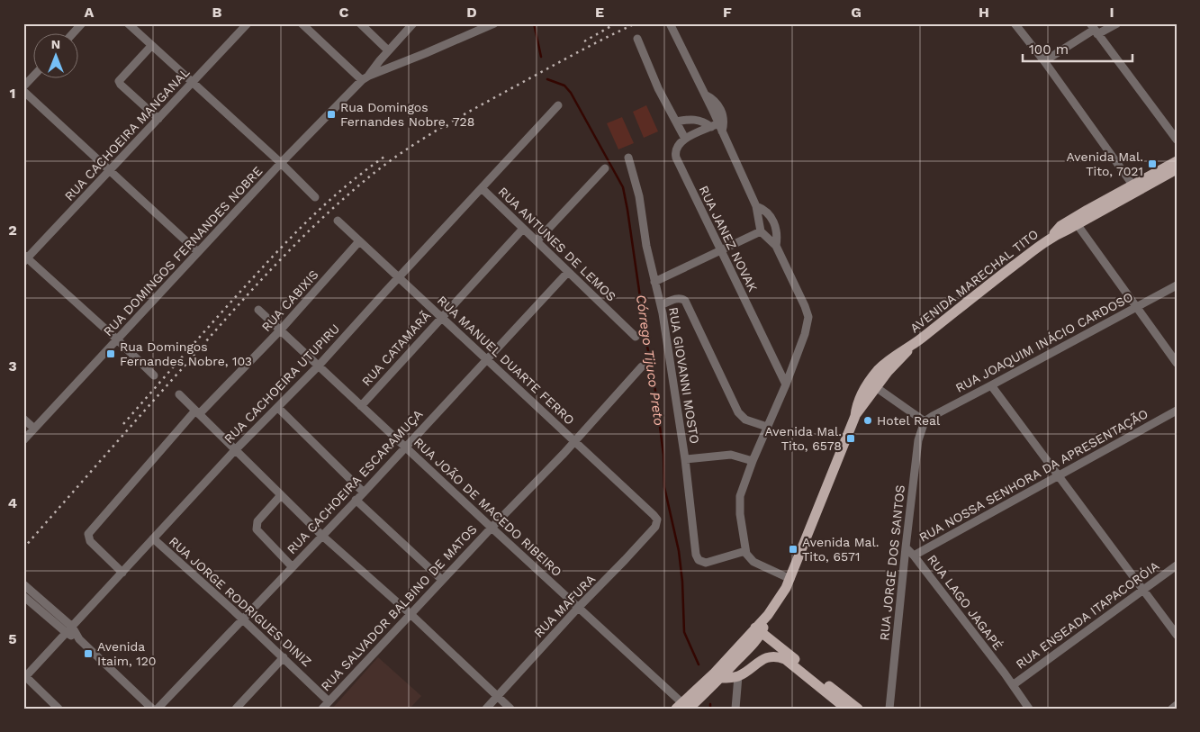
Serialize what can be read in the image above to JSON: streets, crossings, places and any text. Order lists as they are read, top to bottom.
{
  "streets": {
    "main road": ["AVENIDA MARECHAL TITO"],
    "street": [
      "RUA CACHOEIRA MANGANAL",
      "RUA JANEZ NOVAK",
      "RUA ANTUNES DE LEMOS",
      "RUA DOMINGOS FERNANDES NOBRE",
      "RUA CABIXIS",
      "RUA JOAQUIM INÁCIO CARDOSO",
      "RUA CATAMARÃ",
      "RUA MANUEL DUARTE FERRO",
      "RUA GIOVANNI MOSTO",
      "RUA CACHOEIRA UTUPIRU",
      "RUA NOSSA SENHORA DA APRESENTAÇÃO",
      "RUA CACHOEIRA ESCARAMUÇA",
      "RUA JOÃO DE MACEDO RIBEIRO",
      "RUA JORGE DOS SANTOS",
      "RUA JORGE RODRIGUES DINIZ",
      "RUA LAGO JAGAPÉ",
      "RUA MAFURA",
      "RUA SALVADOR BALBINO DE MATOS",
      "RUA ENSEADA ITAPACORÓIA"
    ]
  },
  "crossings": [
    ["RUA ANTUNES DE LEMOS", "RUA CATAMARÃ"],
    ["RUA ANTUNES DE LEMOS", "RUA CACHOEIRA UTUPIRU"],
    ["RUA ANTUNES DE LEMOS", "RUA CACHOEIRA ESCARAMUÇA"],
    ["AVENIDA MARECHAL TITO", "RUA JOÃO DE MACEDO RIBEIRO"],
    ["RUA CABIXIS", "RUA MANUEL DUARTE FERRO"],
    ["RUA CABIXIS", "RUA CACHOEIRA UTUPIRU"],
    ["RUA CABIXIS", "RUA JOÃO DE MACEDO RIBEIRO"],
    ["RUA JOAQUIM INÁCIO CARDOSO", "RUA JORGE DOS SANTOS"],
    ["RUA CATAMARÃ", "RUA MANUEL DUARTE FERRO"],
    ["RUA CATAMARÃ", "RUA JOÃO DE MACEDO RIBEIRO"],
    ["RUA MANUEL DUARTE FERRO", "RUA CACHOEIRA UTUPIRU"],
    ["RUA MANUEL DUARTE FERRO", "RUA CACHOEIRA ESCARAMUÇA"],
    ["RUA MANUEL DUARTE FERRO", "RUA MAFURA"],
    ["RUA MANUEL DUARTE FERRO", "RUA SALVADOR BALBINO DE MATOS"],
    ["RUA CACHOEIRA UTUPIRU", "RUA JOÃO DE MACEDO RIBEIRO"],
    ["RUA CACHOEIRA UTUPIRU", "RUA JORGE RODRIGUES DINIZ"],
    ["RUA NOSSA SENHORA DA APRESENTAÇÃO", "RUA JORGE DOS SANTOS"],
    ["RUA NOSSA SENHORA DA APRESENTAÇÃO", "RUA LAGO JAGAPÉ"],
    ["RUA CACHOEIRA ESCARAMUÇA", "RUA JOÃO DE MACEDO RIBEIRO"],
    ["RUA CACHOEIRA ESCARAMUÇA", "RUA JORGE RODRIGUES DINIZ"],
    ["RUA JOÃO DE MACEDO RIBEIRO", "RUA MAFURA"],
    ["RUA JOÃO DE MACEDO RIBEIRO", "RUA SALVADOR BALBINO DE MATOS"],
    ["RUA JORGE RODRIGUES DINIZ", "RUA SALVADOR BALBINO DE MATOS"],
    ["RUA LAGO JAGAPÉ", "RUA ENSEADA ITAPACORÓIA"]
  ],
  "water": ["Córrego Tijuco Preto"],
  "places": {
    "transit": [
      "Rua Domingos Fernandes Nobre, 728",
      "Avenida Mal. Tito, 7021",
      "Rua Domingos Fernandes Nobre, 103",
      "Avenida Mal. Tito, 6578",
      "Avenida Mal. Tito, 6571",
      "Avenida Itaim, 120"
    ],
    "other": ["Hotel Real"]
  },
  "scale_bar": "100 m",
  "north": "top",
  "grid": {
    "columns": [
      "A",
      "B",
      "C",
      "D",
      "E",
      "F",
      "G",
      "H",
      "I"
    ],
    "rows": [
      "1",
      "2",
      "3",
      "4",
      "5"
    ]
  }
}
